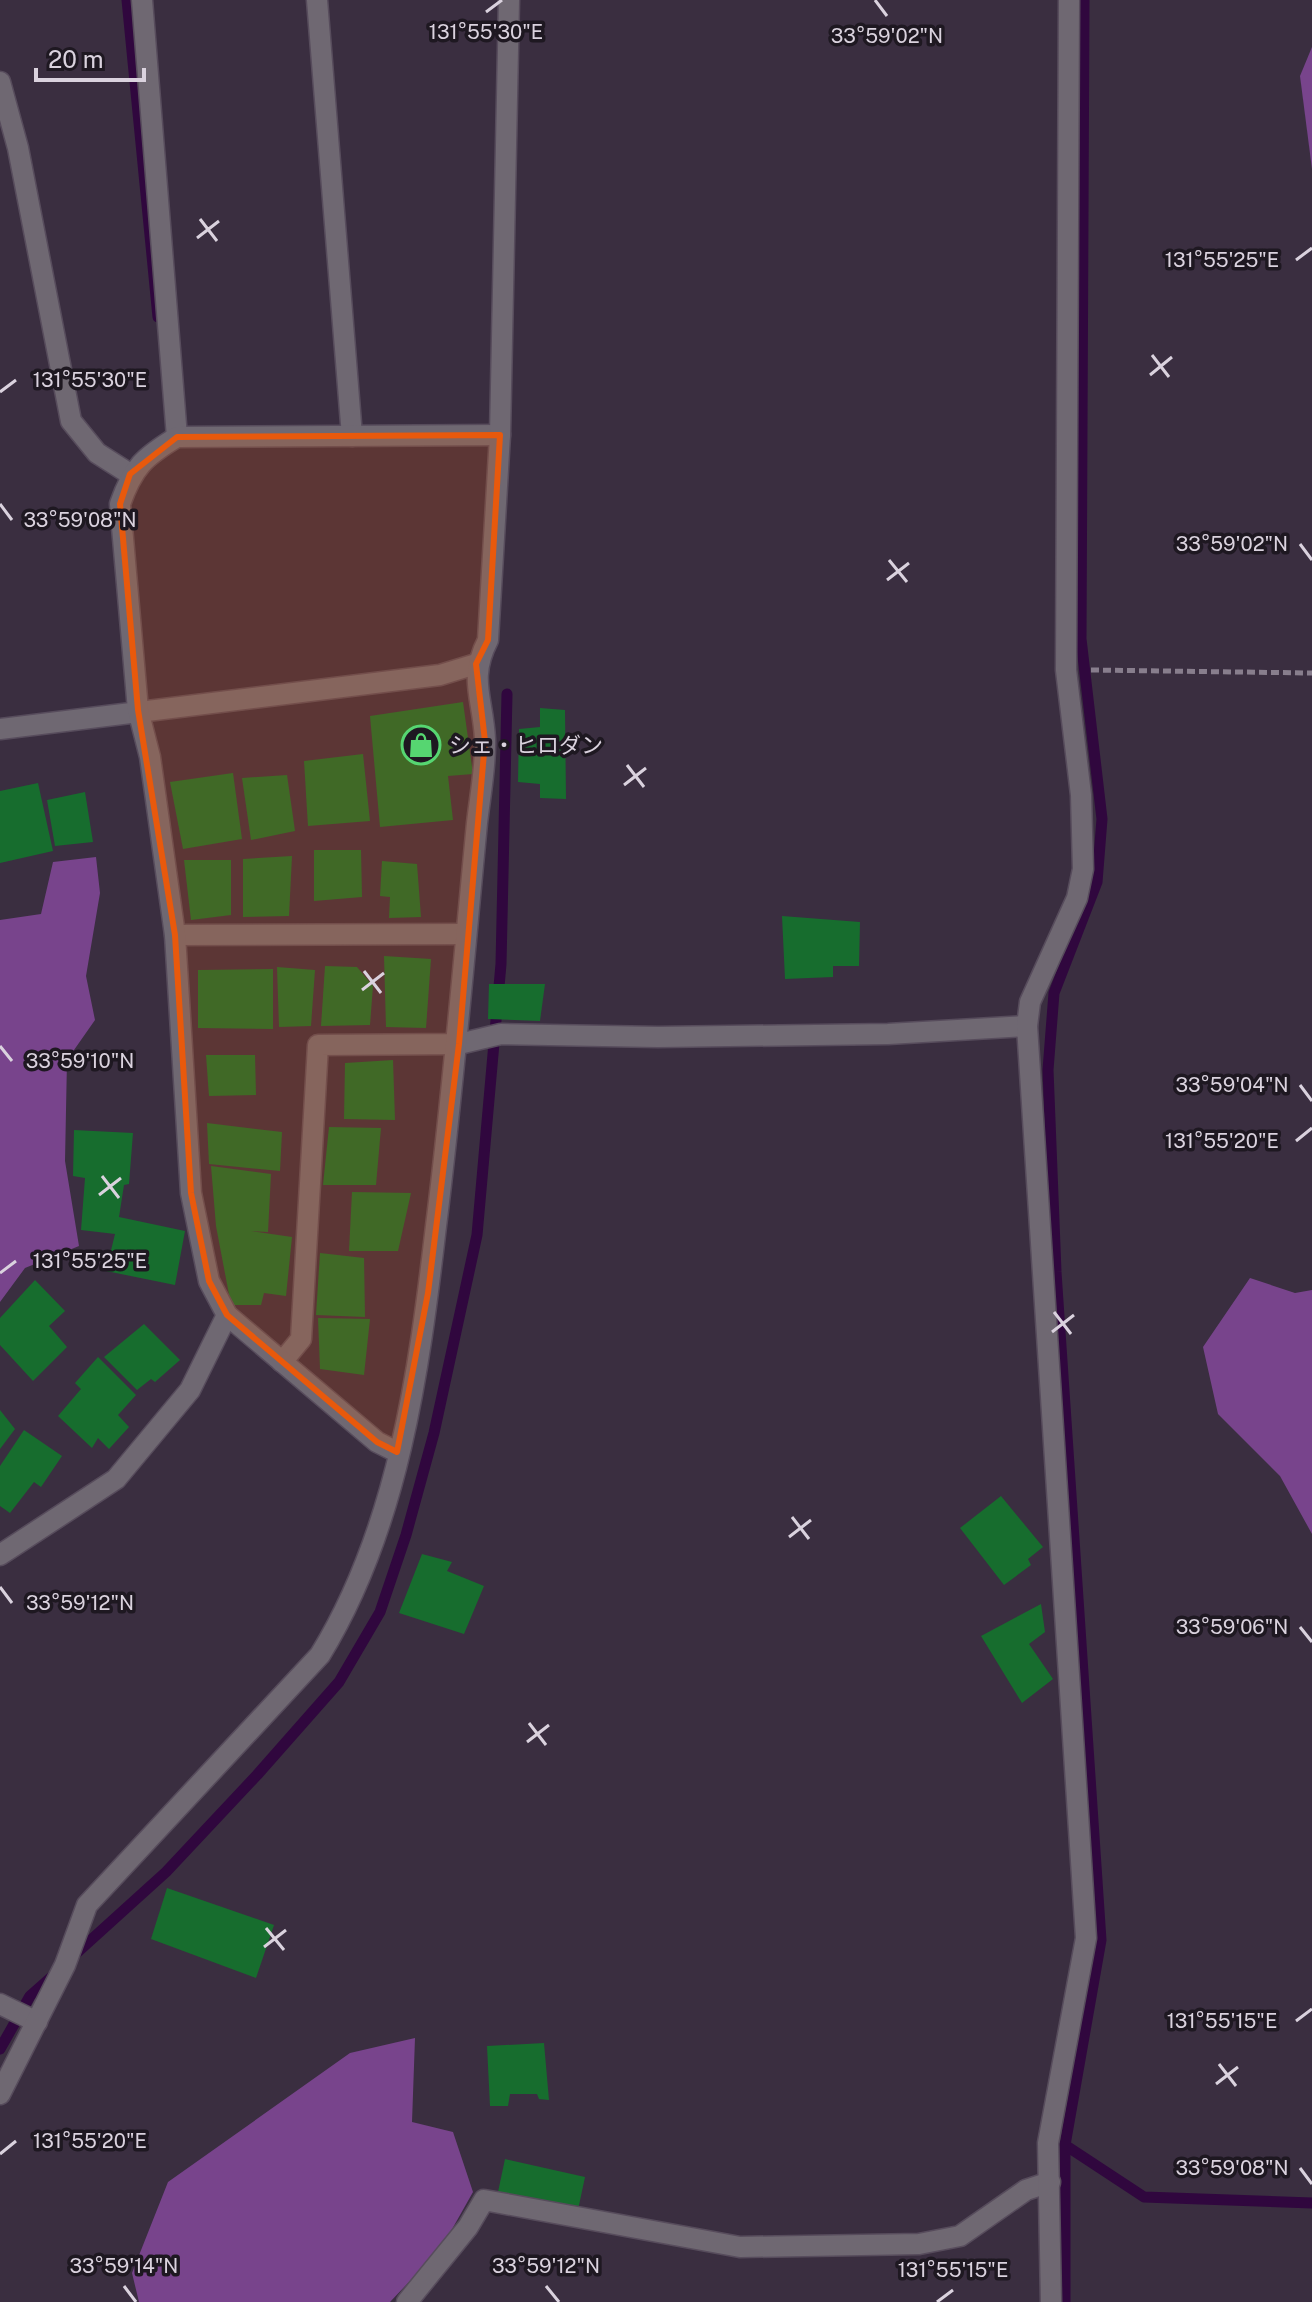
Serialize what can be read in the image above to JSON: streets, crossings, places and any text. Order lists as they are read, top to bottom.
{
  "places": {
    "shop": ["シェ・ヒロダン"]
  },
  "scale_bar": "20 m",
  "coordinates": [
    "131°55'30\"E",
    "33°59'02\"N",
    "131°55'25\"E",
    "33°59'08\"N",
    "33°59'10\"N",
    "33°59'04\"N",
    "131°55'20\"E",
    "33°59'12\"N",
    "33°59'06\"N",
    "131°55'15\"E",
    "33°59'14\"N"
  ]
}
